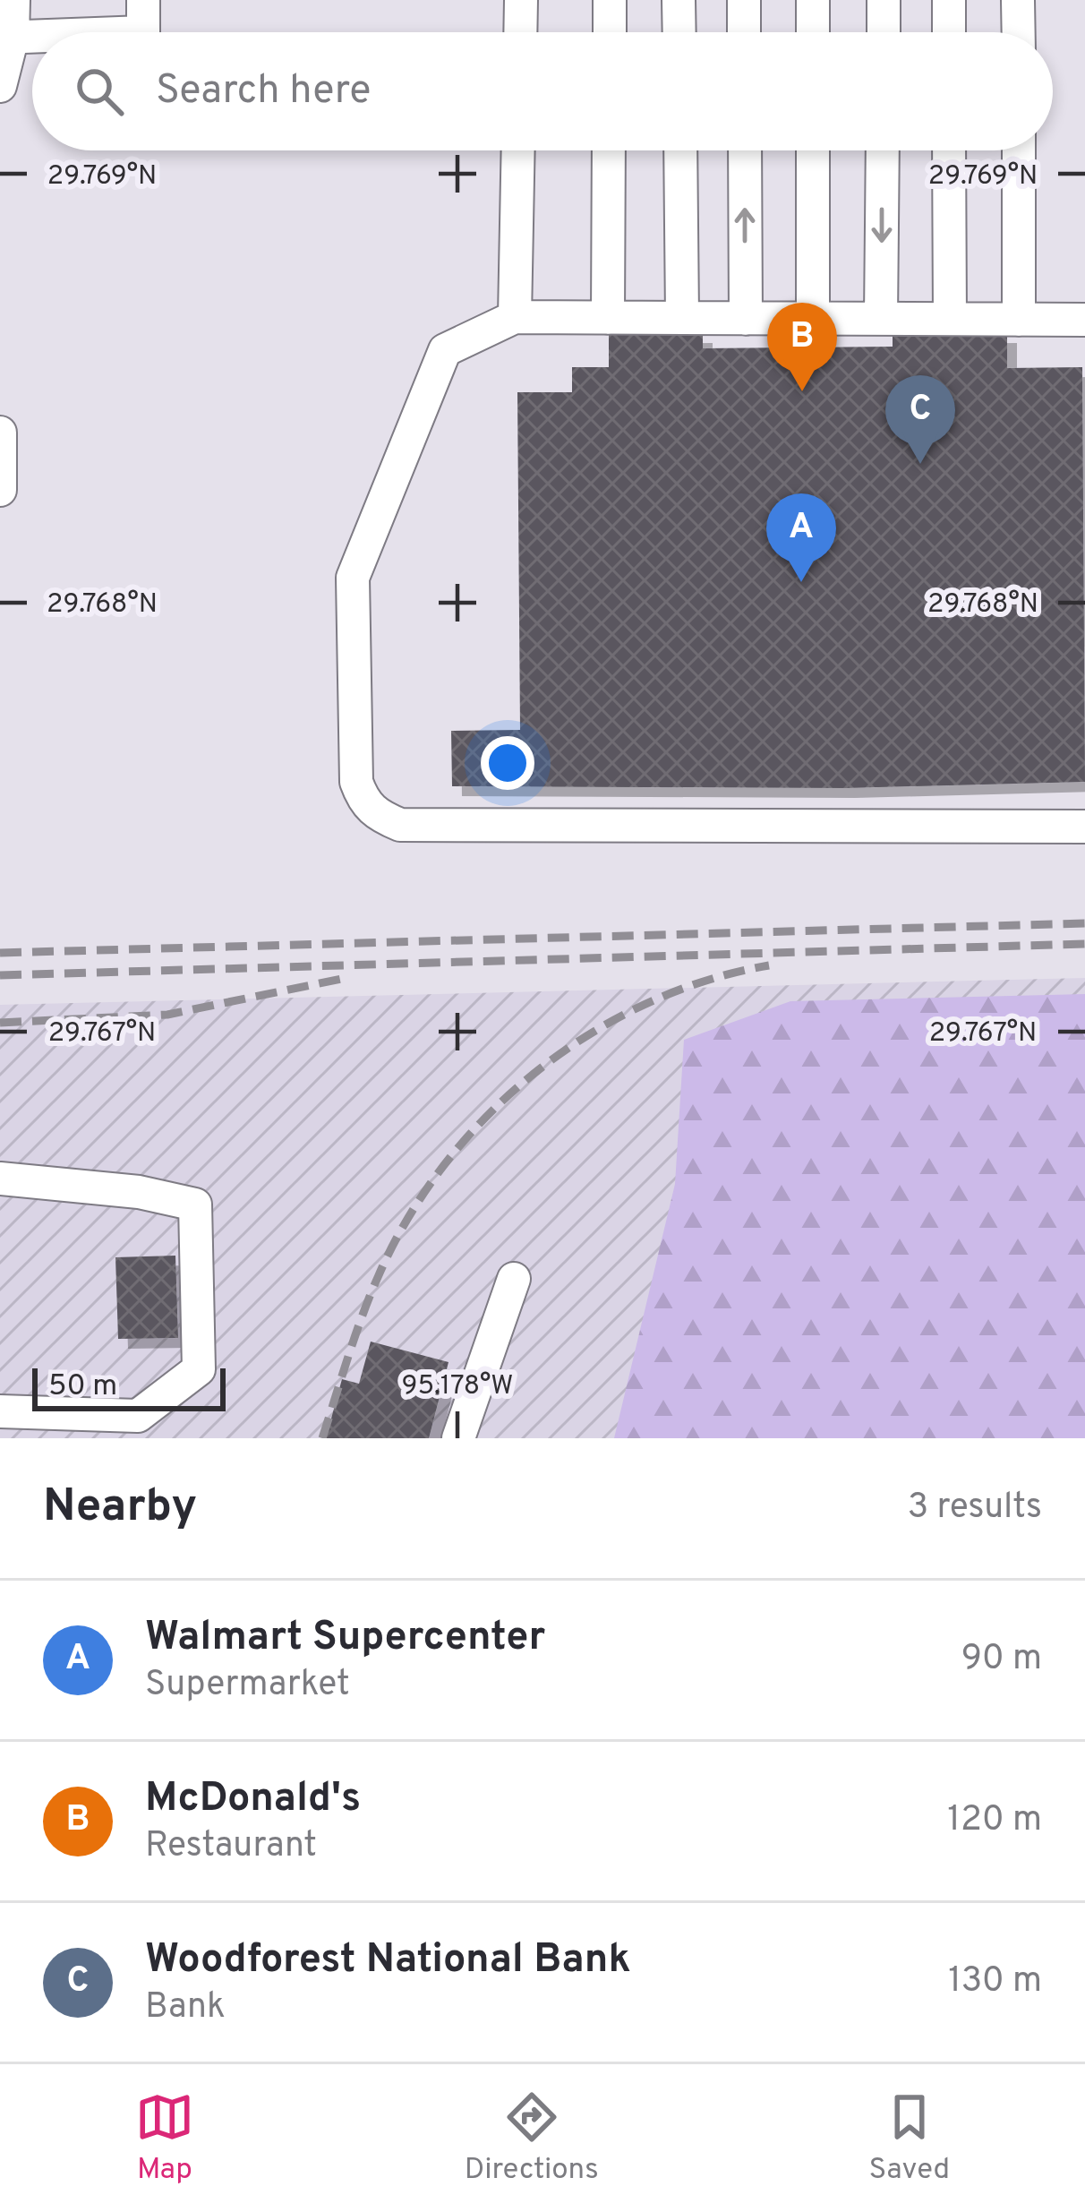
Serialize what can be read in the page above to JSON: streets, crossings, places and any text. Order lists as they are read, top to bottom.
{
  "scale_bar": "50 m",
  "page": {
    "search": "Search here",
    "pins": ["B", "C", "A"],
    "scale": "50 m",
    "heading": ["Nearby", "3 results"],
    "list": [
      {
        "mark": "A",
        "name": "Walmart Supercenter",
        "note": "Supermarket",
        "value": "90 m"
      },
      {
        "mark": "B",
        "name": "McDonald's",
        "note": "Restaurant",
        "value": "120 m"
      },
      {
        "mark": "C",
        "name": "Woodforest National Bank",
        "note": "Bank",
        "value": "130 m"
      }
    ],
    "nav": ["Map", "Directions", "Saved"]
  },
  "coordinates": [
    "29.769°N",
    "29.768°N",
    "29.767°N",
    "95.178°W"
  ]
}
